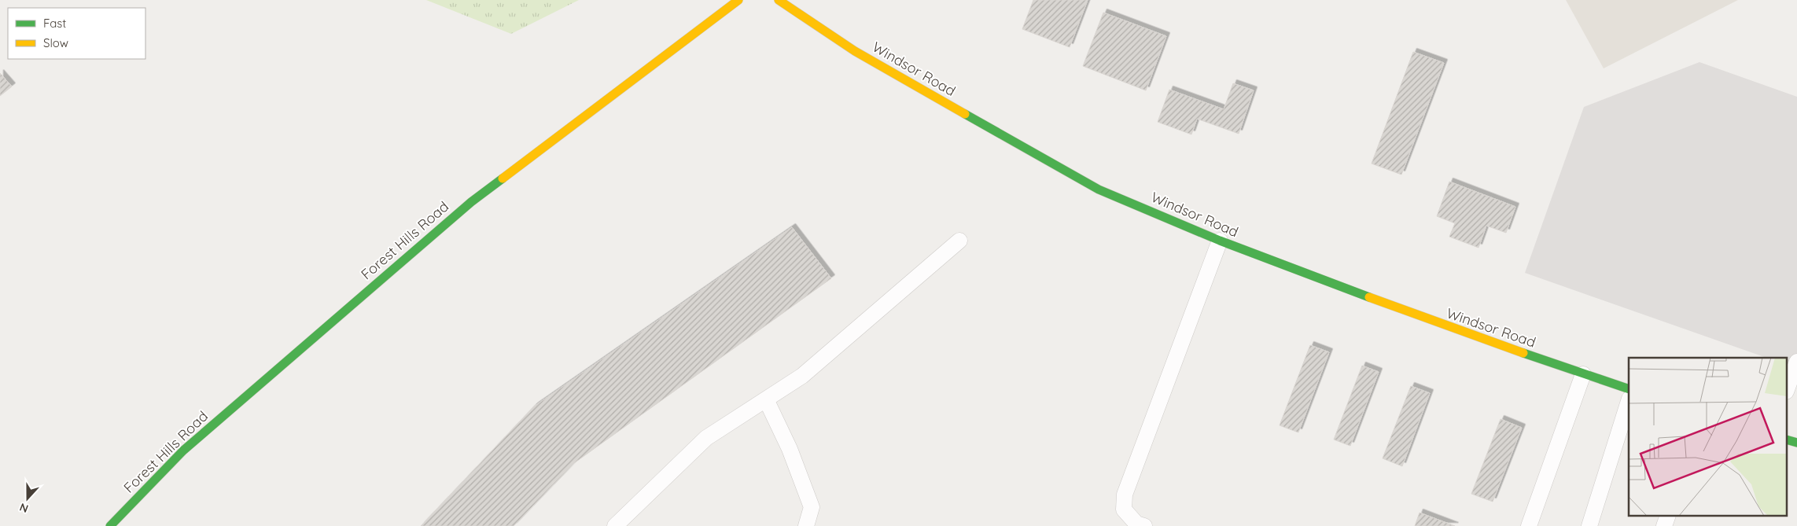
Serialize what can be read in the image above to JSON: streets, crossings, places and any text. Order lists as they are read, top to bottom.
{
  "streets": {
    "street": ["Windsor Road", "Forest Hills Road"]
  },
  "legend": ["Fast", "Slow"],
  "north": "bottom"
}
